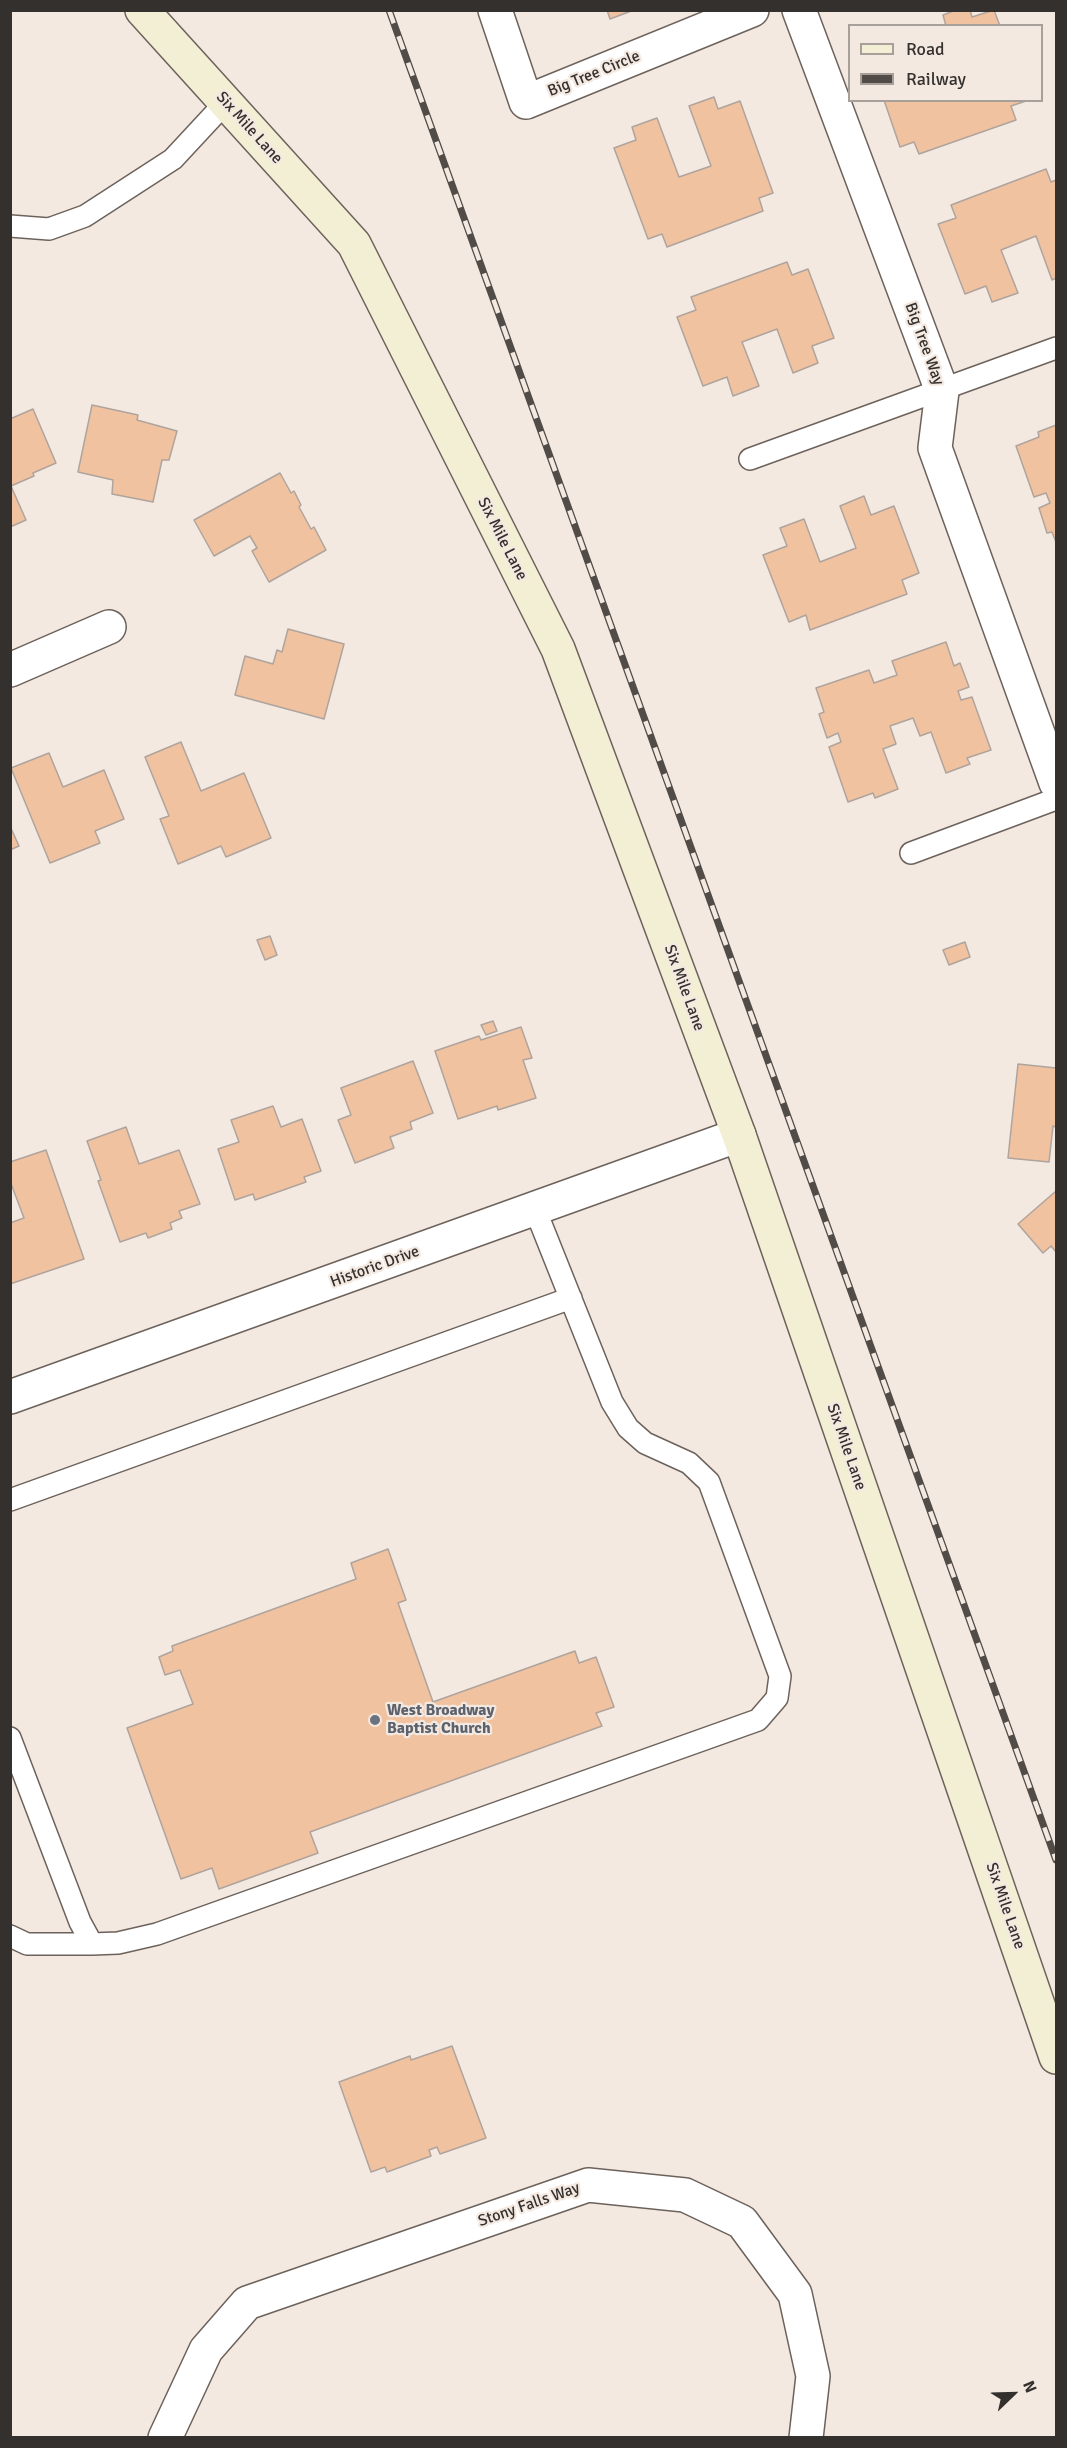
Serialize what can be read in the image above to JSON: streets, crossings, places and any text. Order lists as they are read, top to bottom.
{
  "streets": {
    "street": [
      "Big Tree Circle",
      "Six Mile Lane",
      "Big Tree Way",
      "Historic Drive",
      "Stony Falls Way"
    ]
  },
  "crossings": [
    ["Six Mile Lane", "Historic Drive"]
  ],
  "places": ["West Broadway Baptist Church"],
  "legend": ["Road", "Railway"],
  "north": "top right"
}
